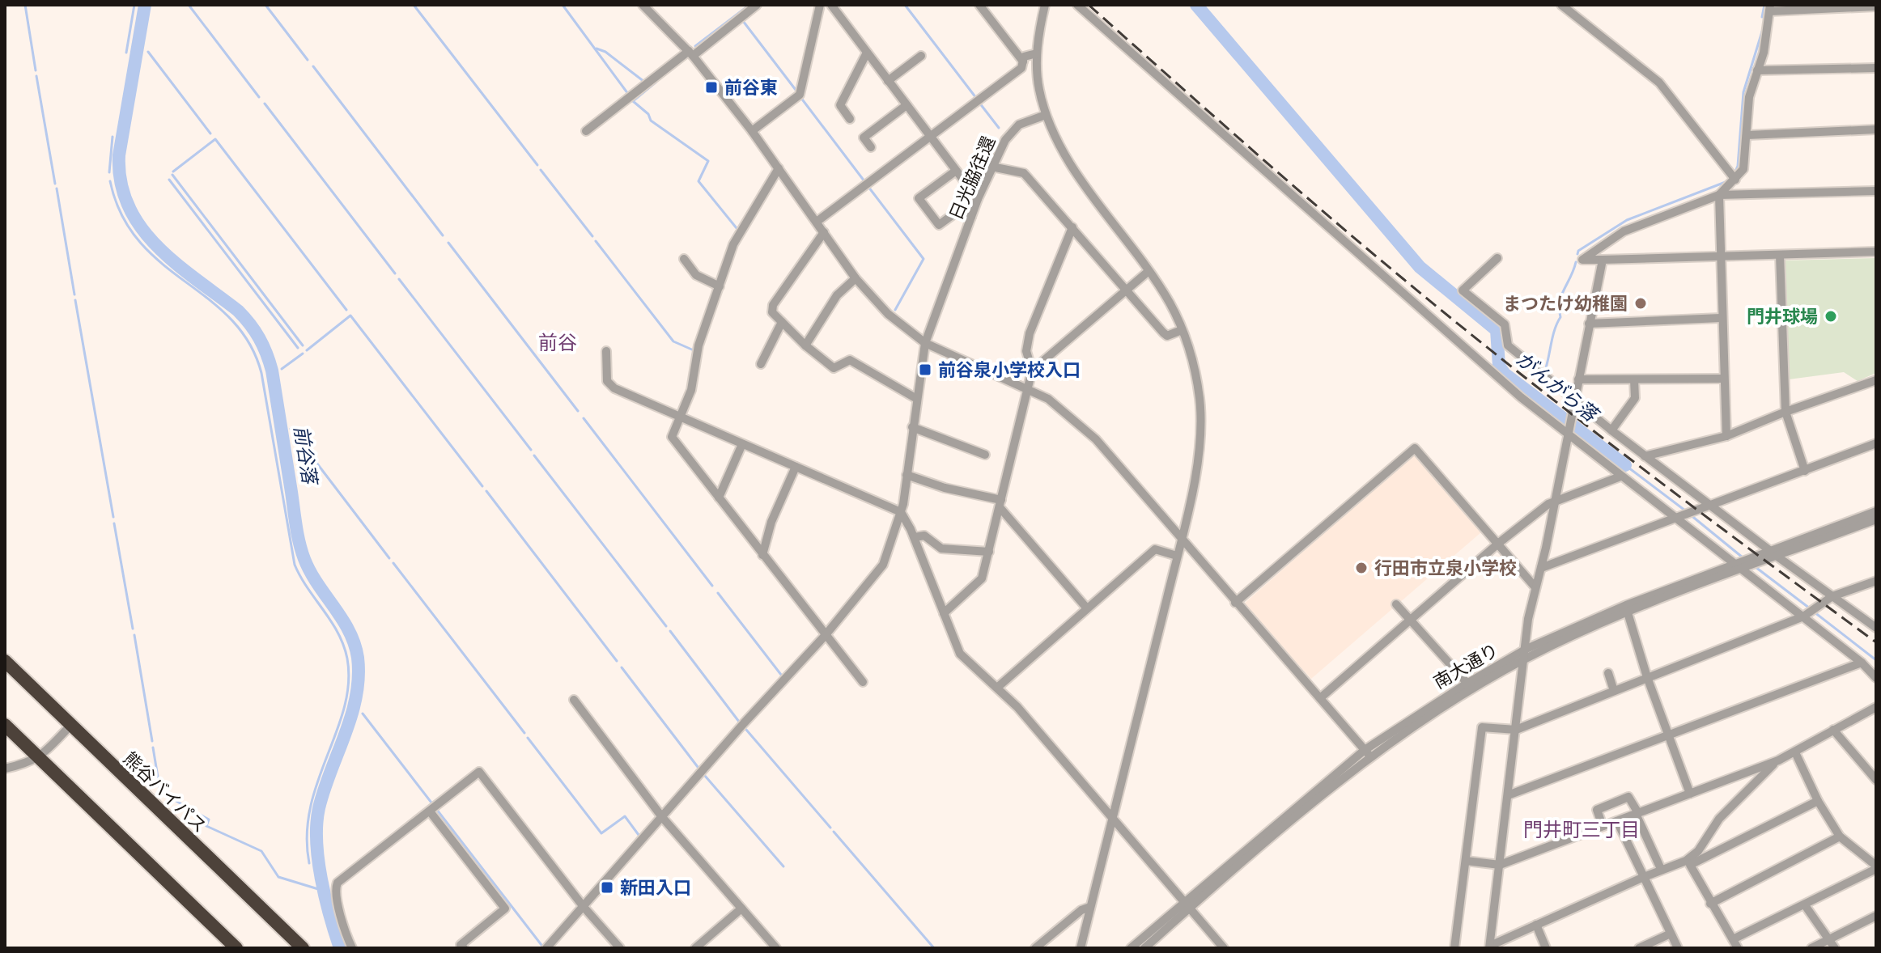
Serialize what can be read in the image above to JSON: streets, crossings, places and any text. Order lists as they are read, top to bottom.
{
  "streets": {
    "highway": ["熊谷バイパス"],
    "street": ["日光脇往還", "南大通り"]
  },
  "districts": ["前谷", "門井町三丁目"],
  "water": ["がんがら落", "前谷落"],
  "places": {
    "transit": ["前谷東", "前谷泉小学校入口", "新田入口"],
    "other": ["まつたけ幼稚園", "門井球場", "行田市立泉小学校"]
  }
}
